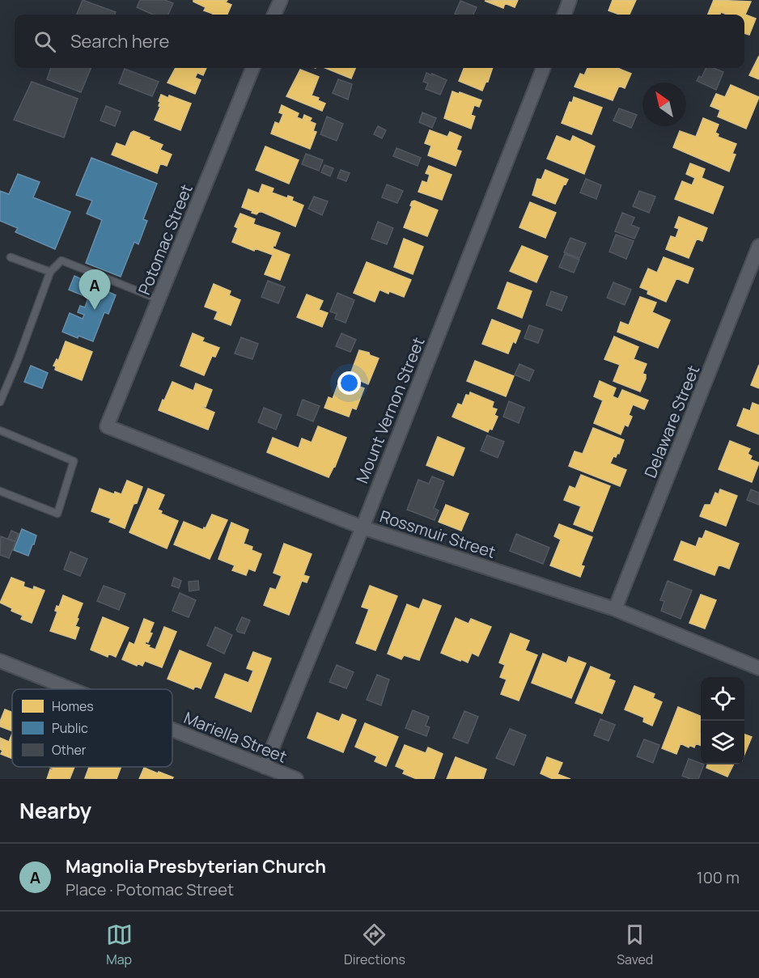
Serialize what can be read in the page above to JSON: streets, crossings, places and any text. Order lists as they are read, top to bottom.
{
  "streets": {
    "street": [
      "Potomac Street",
      "Mount Vernon Street",
      "Delaware Street",
      "Rossmuir Street",
      "Mariella Street"
    ]
  },
  "crossings": [
    ["Potomac Street", "Rossmuir Street"],
    ["Mount Vernon Street", "Rossmuir Street"],
    ["Mount Vernon Street", "Mariella Street"],
    ["Delaware Street", "Rossmuir Street"]
  ],
  "legend": ["Homes", "Public", "Other"],
  "north": "top left",
  "page": {
    "search": "Search here",
    "pins": "A",
    "heading": "Nearby",
    "list": [
      {
        "mark": "A",
        "name": "Magnolia Presbyterian Church",
        "note": "Place · Potomac Street",
        "value": "100 m"
      }
    ],
    "nav": ["Map", "Directions", "Saved"]
  }
}
